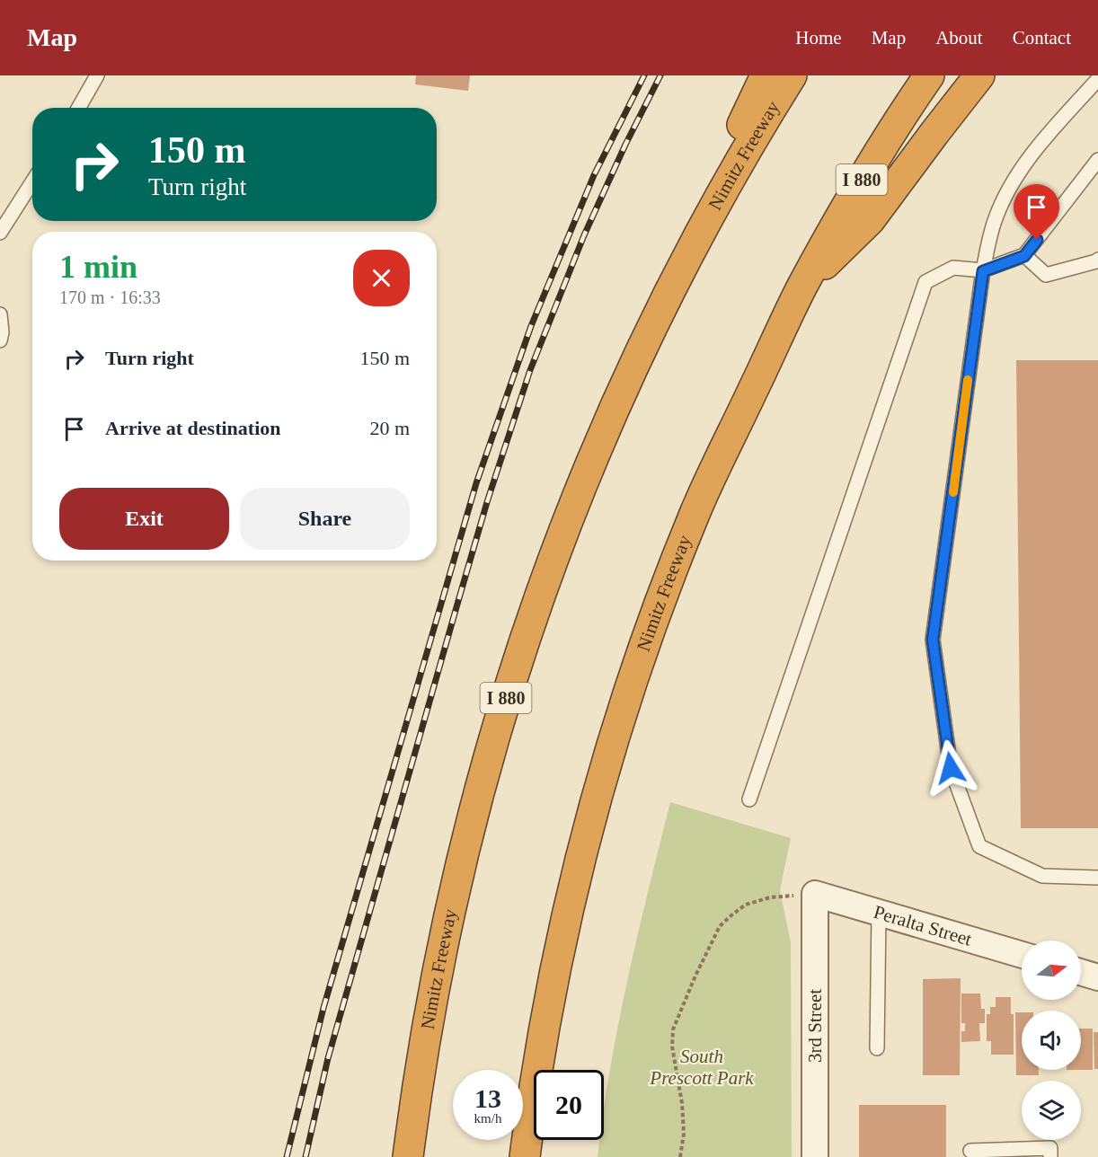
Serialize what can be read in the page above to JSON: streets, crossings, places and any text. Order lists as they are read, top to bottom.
{
  "streets": {
    "highway": ["Nimitz Freeway", "I 880"],
    "street": ["Peralta Street", "3rd Street"]
  },
  "crossings": [
    ["Peralta Street", "3rd Street"]
  ],
  "parks": ["South Prescott Park"],
  "north": "right",
  "page": {
    "header": "Map",
    "nav": [
      "Home",
      "Map",
      "About",
      "Contact"
    ],
    "turn": ["150 m", "Turn right"],
    "heading": ["1 min", "170 m · 16:33"],
    "list": [
      {
        "name": "Turn right",
        "value": "150 m"
      },
      {
        "name": "Arrive at destination",
        "value": "20 m"
      }
    ],
    "buttons": ["Exit", "Share"],
    "speed": "13 km/h",
    "limit": "20"
  }
}
